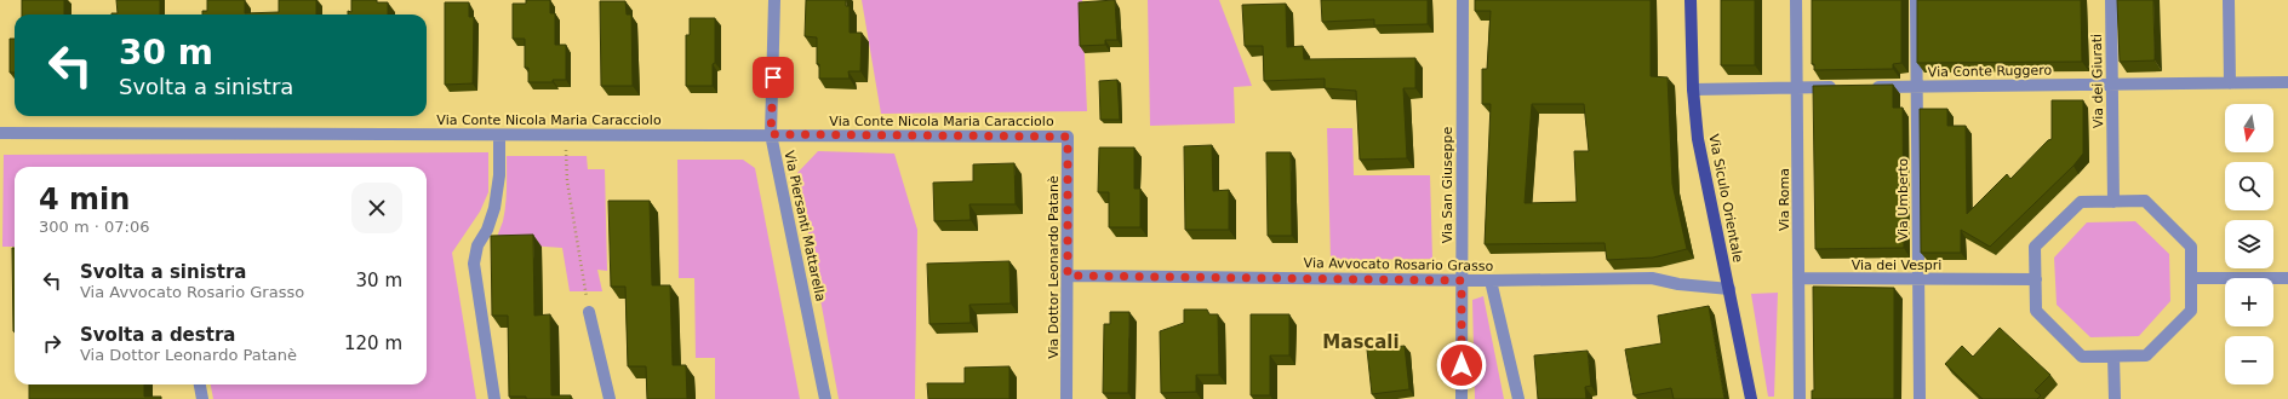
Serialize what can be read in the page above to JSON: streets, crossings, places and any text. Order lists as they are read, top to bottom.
{
  "streets": {
    "main road": ["Via Siculo Orientale"],
    "street": [
      "Via Conte Ruggero",
      "Via dei Giurati",
      "Via Conte Nicola Maria Caracciolo",
      "Via San Giuseppe",
      "Via Roma",
      "Via Umberto",
      "Via Piersanti Mattarella",
      "Via Avvocato Rosario Grasso",
      "Via dei Vespri",
      "Via Dottor Leonardo Patanè"
    ]
  },
  "crossings": [
    ["Via Conte Ruggero", "Via dei Giurati"],
    ["Via Conte Ruggero", "Via Umberto"],
    ["Via dei Giurati", "Via dei Vespri"],
    ["Via Conte Nicola Maria Caracciolo", "Via Piersanti Mattarella"],
    ["Via Conte Nicola Maria Caracciolo", "Via Dottor Leonardo Patanè"],
    ["Via San Giuseppe", "Via Avvocato Rosario Grasso"],
    ["Via Siculo Orientale", "Via Avvocato Rosario Grasso"],
    ["Via Roma", "Via dei Vespri"],
    ["Via Umberto", "Via dei Vespri"],
    ["Via Avvocato Rosario Grasso", "Via Dottor Leonardo Patanè"]
  ],
  "districts": ["Mascali"],
  "north": "bottom",
  "page": {
    "turn": ["30 m", "Svolta a sinistra"],
    "map_buttons": ["+", "−"],
    "heading": ["4 min", "300 m · 07:06"],
    "list": [
      {
        "name": "Svolta a sinistra",
        "note": "Via Avvocato Rosario Grasso",
        "value": "30 m"
      },
      {
        "name": "Svolta a destra",
        "note": "Via Dottor Leonardo Patanè",
        "value": "120 m"
      }
    ]
  }
}
